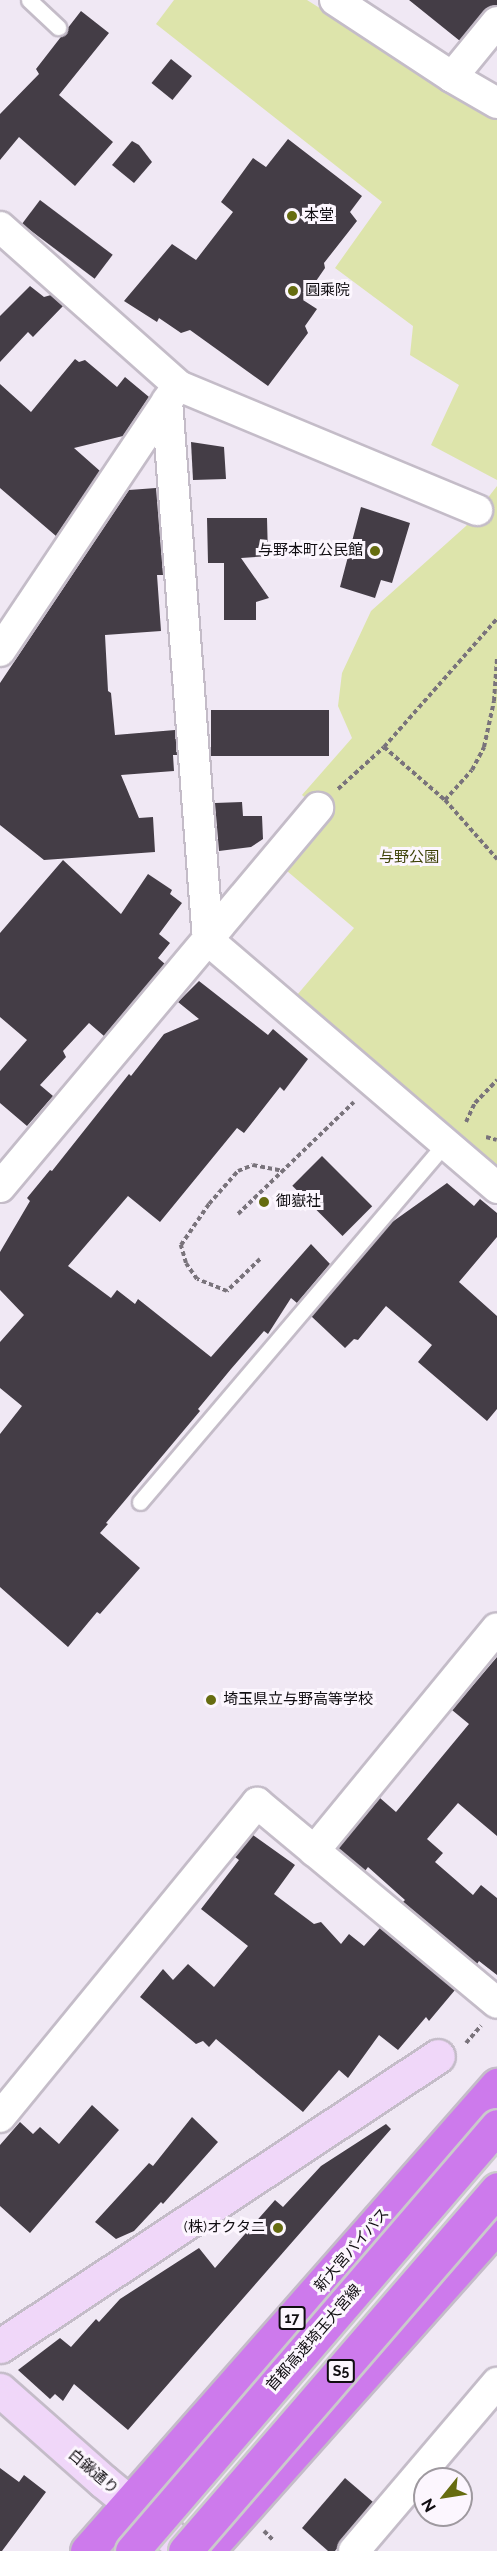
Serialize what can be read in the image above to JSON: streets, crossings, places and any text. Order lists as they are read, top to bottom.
{
  "streets": {
    "highway": [
      "新大宮バイパス",
      "17",
      "首都高速埼玉大宮線",
      "S5"
    ],
    "street": ["白鍬通り"]
  },
  "crossings": [
    ["新大宮バイパス", "白鍬通り"],
    ["S5", "白鍬通り"]
  ],
  "parks": ["与野公園"],
  "places": [
    "本堂",
    "圓乘院",
    "与野本町公民館",
    "御嶽社",
    "埼玉県立与野高等学校",
    "(株)オクタニ"
  ],
  "north": "bottom left"
}
